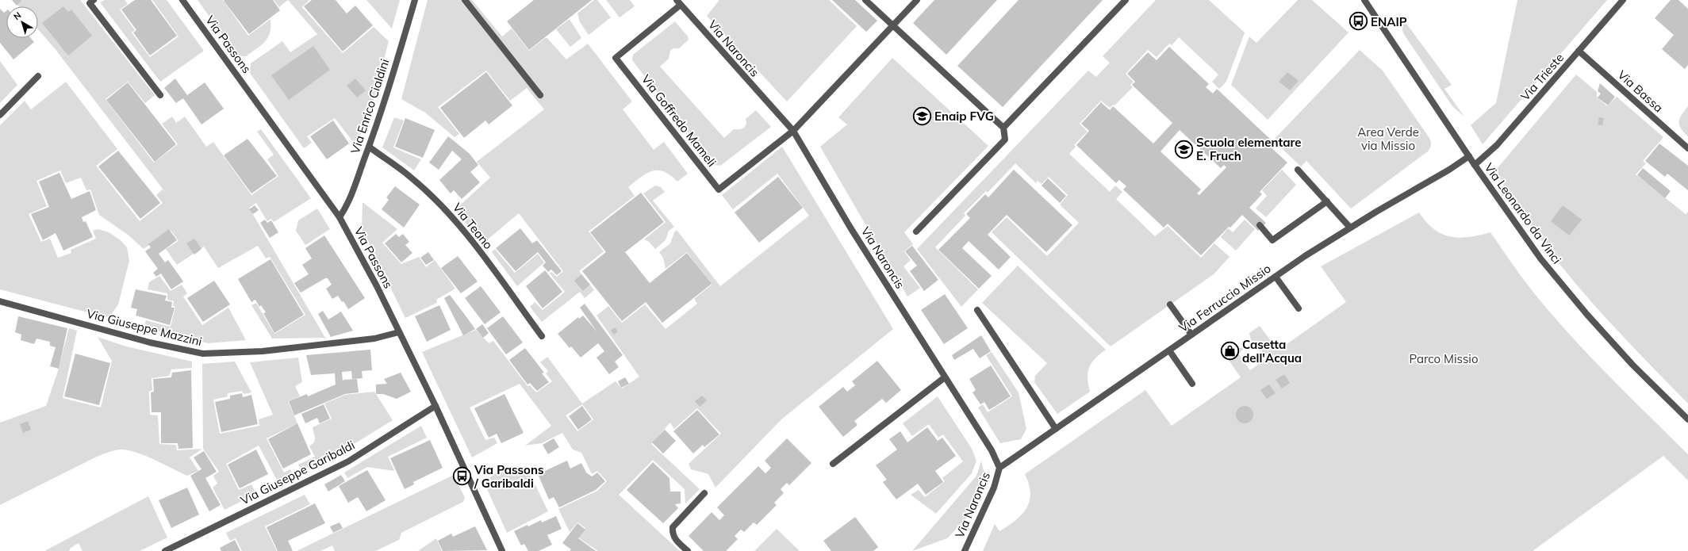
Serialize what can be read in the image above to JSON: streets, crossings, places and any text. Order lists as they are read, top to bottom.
{
  "streets": {
    "street": [
      "Via Passons",
      "Via Naroncis",
      "Via Trieste",
      "Via Bassa",
      "Via Enrico Cialdini",
      "Via Goffredo Mameli",
      "Via Leonardo da Vinci",
      "Via Teano",
      "Via Ferruccio Missio",
      "Via Giuseppe Mazzini",
      "Via Giuseppe Garibaldi"
    ]
  },
  "crossings": [
    ["Via Passons", "Via Enrico Cialdini"],
    ["Via Passons", "Via Giuseppe Mazzini"],
    ["Via Passons", "Via Giuseppe Garibaldi"],
    ["Via Naroncis", "Via Goffredo Mameli"],
    ["Via Naroncis", "Via Ferruccio Missio"],
    ["Via Trieste", "Via Bassa"],
    ["Via Trieste", "Via Leonardo da Vinci"],
    ["Via Enrico Cialdini", "Via Teano"],
    ["Via Leonardo da Vinci", "Via Ferruccio Missio"]
  ],
  "parks": ["Area Verde via Missio", "Parco Missio"],
  "places": {
    "bus stop": ["ENAIP", "Via Passons / Garibaldi"],
    "school or university": ["Enaip FVG", "Scuola elementare E. Fruch"],
    "shop": ["Casetta dell'Acqua"]
  },
  "north": "top left"
}
